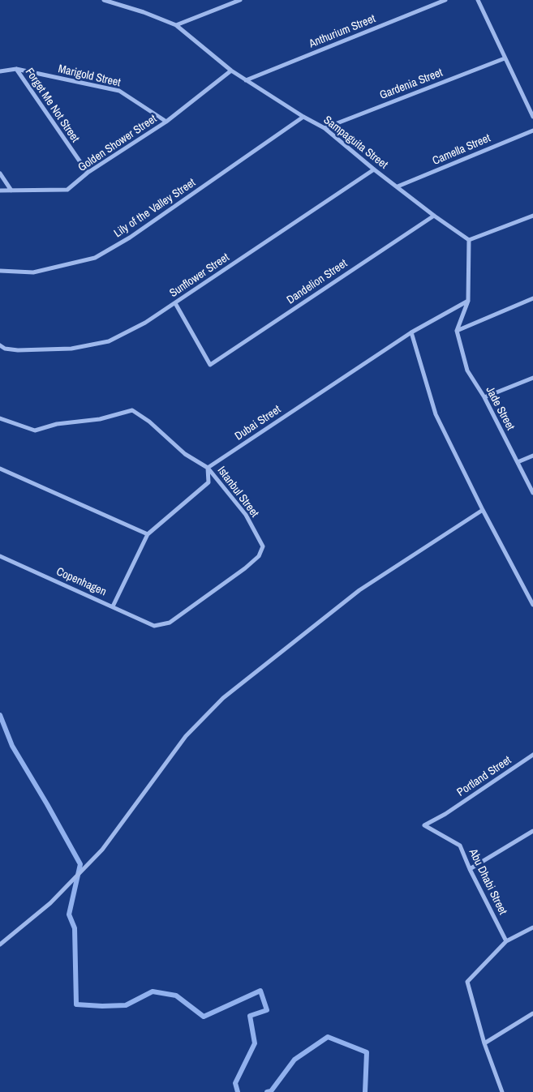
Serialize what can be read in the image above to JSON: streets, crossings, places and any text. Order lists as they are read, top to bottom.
{
  "streets": {
    "street": [
      "Anthurium Street",
      "Marigold Street",
      "Gardenia Street",
      "Forget Me Not Street",
      "Sampaguita Street",
      "Golden Shower Street",
      "Camella Street",
      "Lily of the Valley Street",
      "Sunflower Street",
      "Dandelion Street",
      "Jade Street",
      "Dubai Street",
      "Istanbul Street",
      "Copenhagen",
      "Portland Street",
      "Abu Dhabi Street"
    ]
  },
  "crossings": [
    ["Anthurium Street", "Sampaguita Street"],
    ["Marigold Street", "Forget Me Not Street"],
    ["Marigold Street", "Golden Shower Street"],
    ["Gardenia Street", "Sampaguita Street"],
    ["Forget Me Not Street", "Golden Shower Street"],
    ["Sampaguita Street", "Golden Shower Street"],
    ["Sampaguita Street", "Camella Street"],
    ["Sampaguita Street", "Lily of the Valley Street"],
    ["Sampaguita Street", "Sunflower Street"],
    ["Sampaguita Street", "Dandelion Street"],
    ["Sunflower Street", "Dandelion Street"],
    ["Dubai Street", "Istanbul Street"],
    ["Istanbul Street", "Copenhagen"],
    ["Portland Street", "Abu Dhabi Street"]
  ]
}
